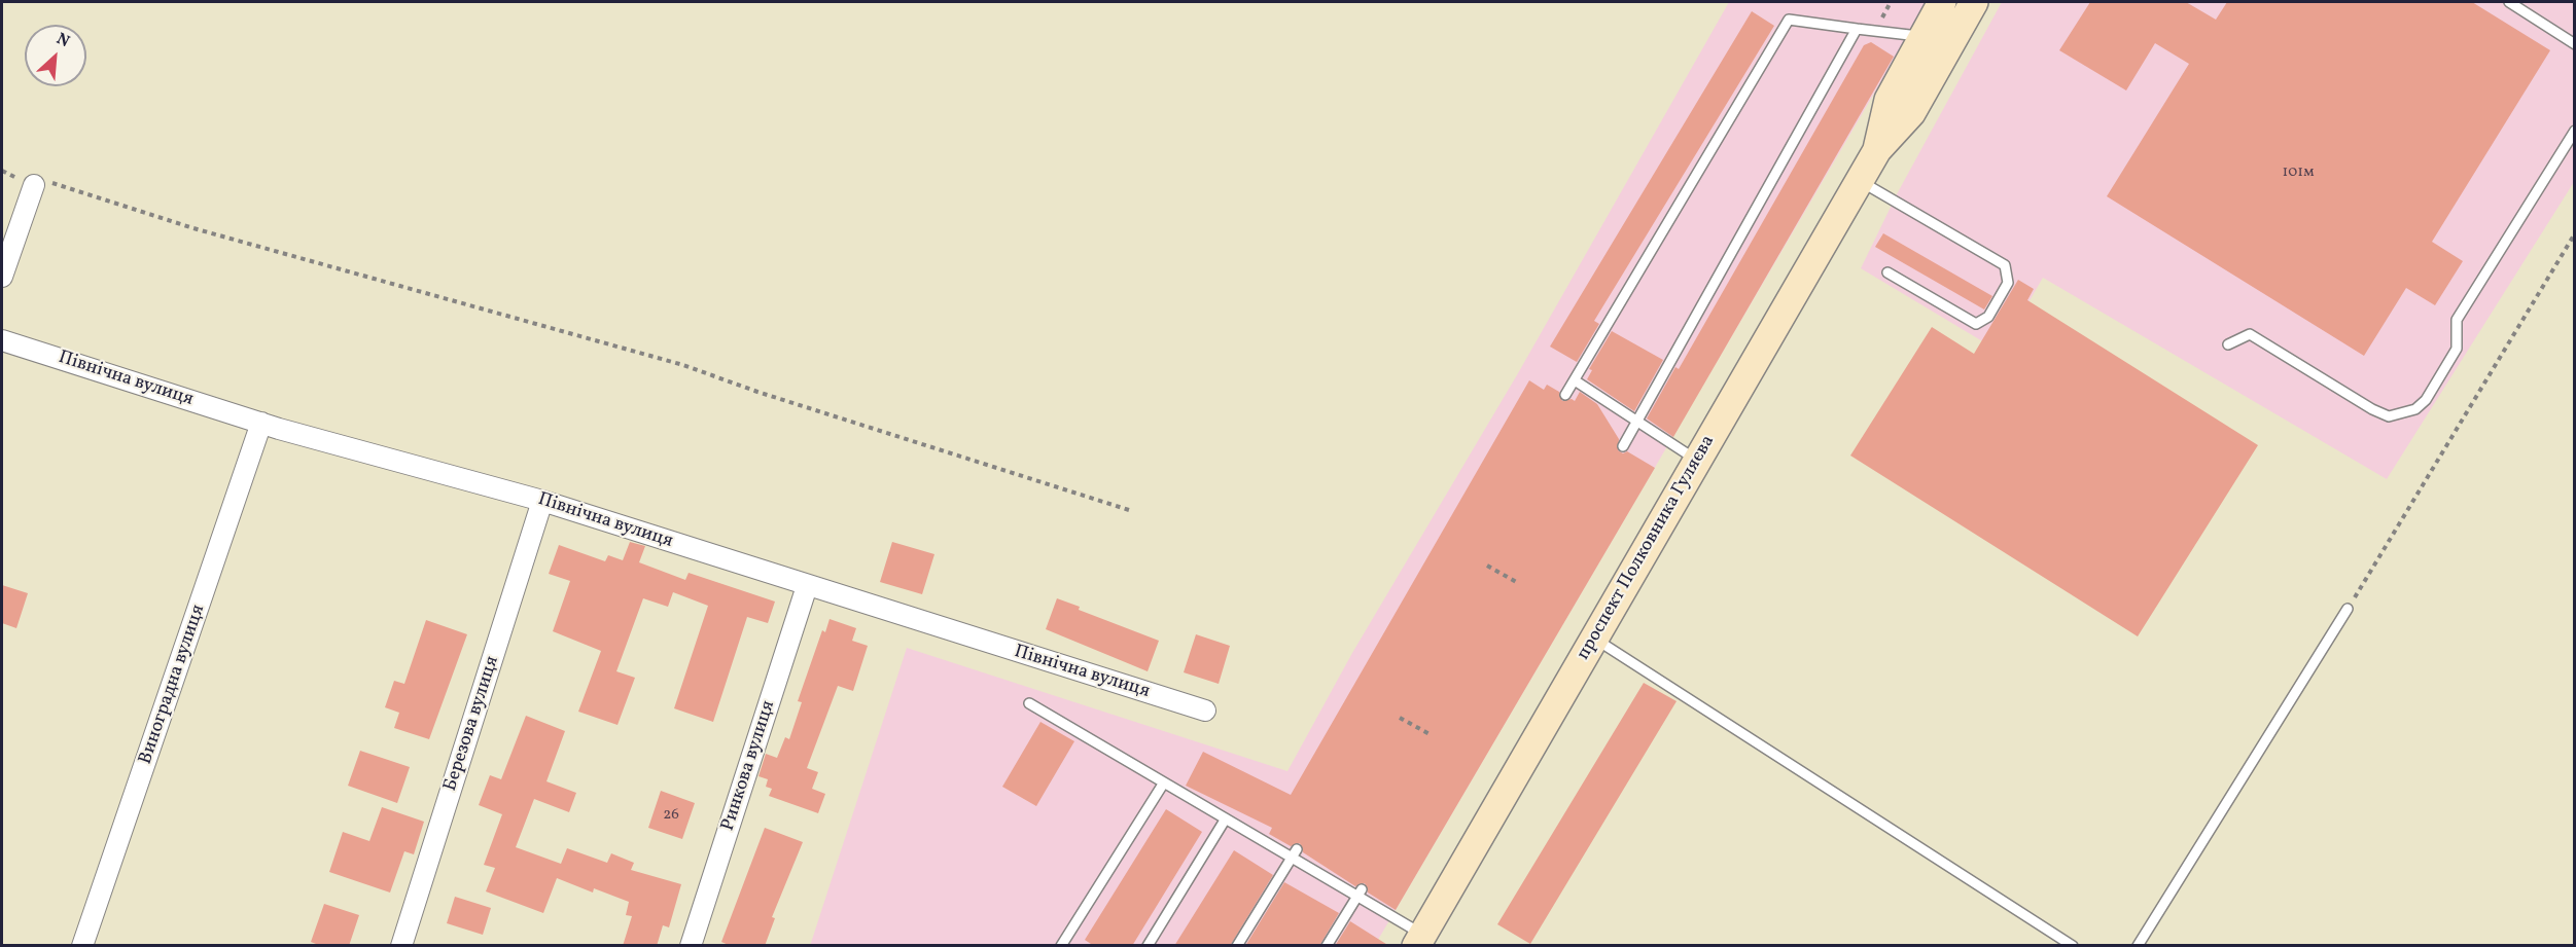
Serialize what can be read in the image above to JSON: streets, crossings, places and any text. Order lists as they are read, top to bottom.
{
  "streets": {
    "main road": ["проспект Полковника Гуляєва"],
    "street": [
      "Північна вулиця",
      "Виноградна вулиця",
      "Березова вулиця",
      "Ринкова вулиця"
    ]
  },
  "crossings": [
    ["Північна вулиця", "Виноградна вулиця"],
    ["Північна вулиця", "Березова вулиця"],
    ["Північна вулиця", "Ринкова вулиця"]
  ],
  "house_numbers": ["101м", "26"],
  "north": "top right"
}
